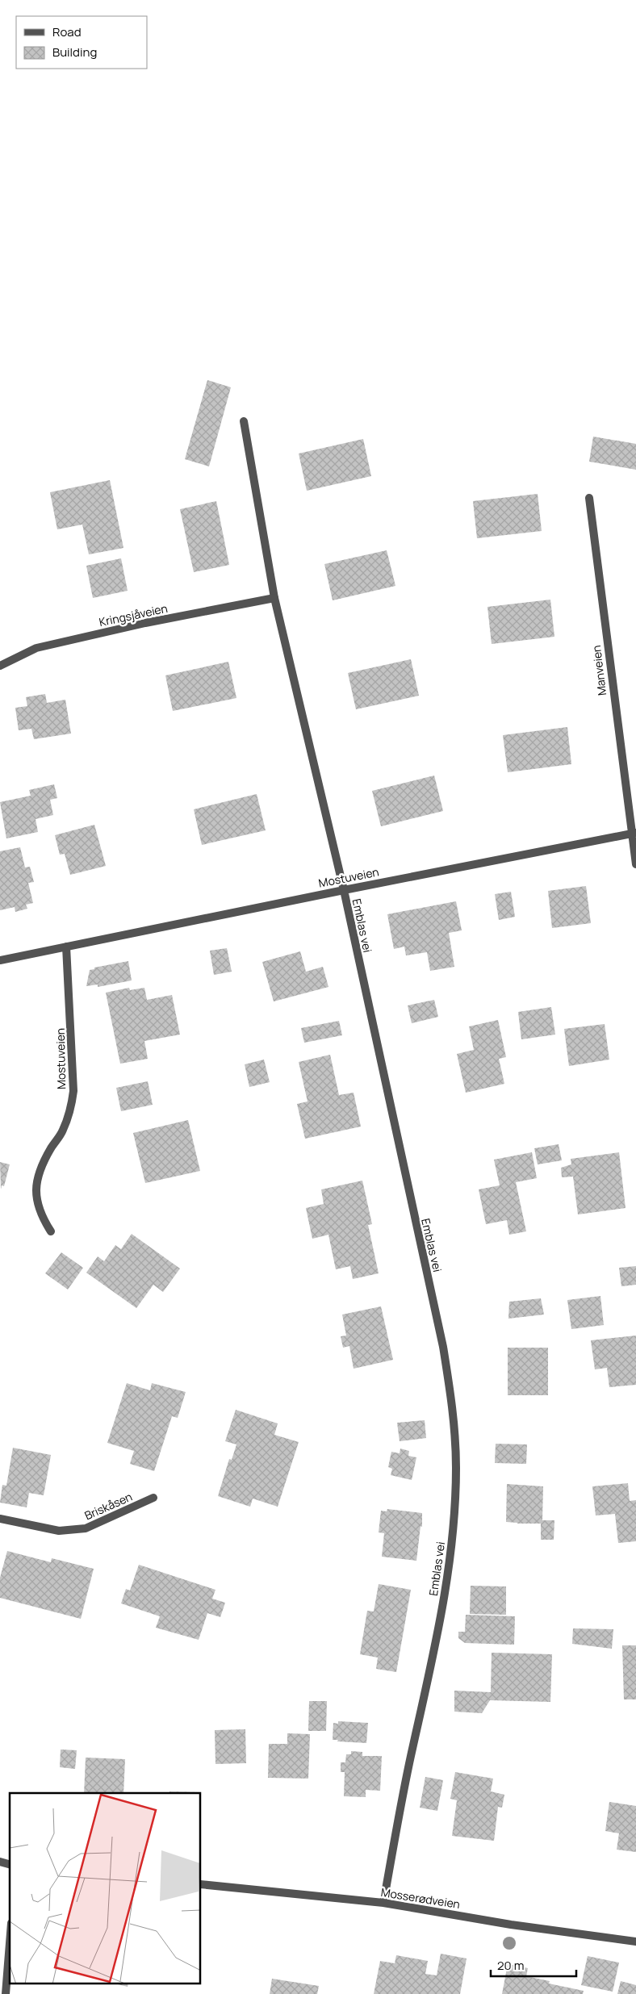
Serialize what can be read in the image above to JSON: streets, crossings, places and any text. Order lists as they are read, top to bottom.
{
  "streets": {
    "street": [
      "Kringsjåveien",
      "Manveien",
      "Mostuveien",
      "Emblas vei",
      "Briskåsen",
      "Mosserødveien"
    ]
  },
  "crossings": [
    ["Kringsjåveien", "Emblas vei"],
    ["Manveien", "Mostuveien"],
    ["Mostuveien", "Emblas vei"],
    ["Emblas vei", "Mosserødveien"]
  ],
  "legend": ["Road", "Building"],
  "scale_bar": "20 m"
}
